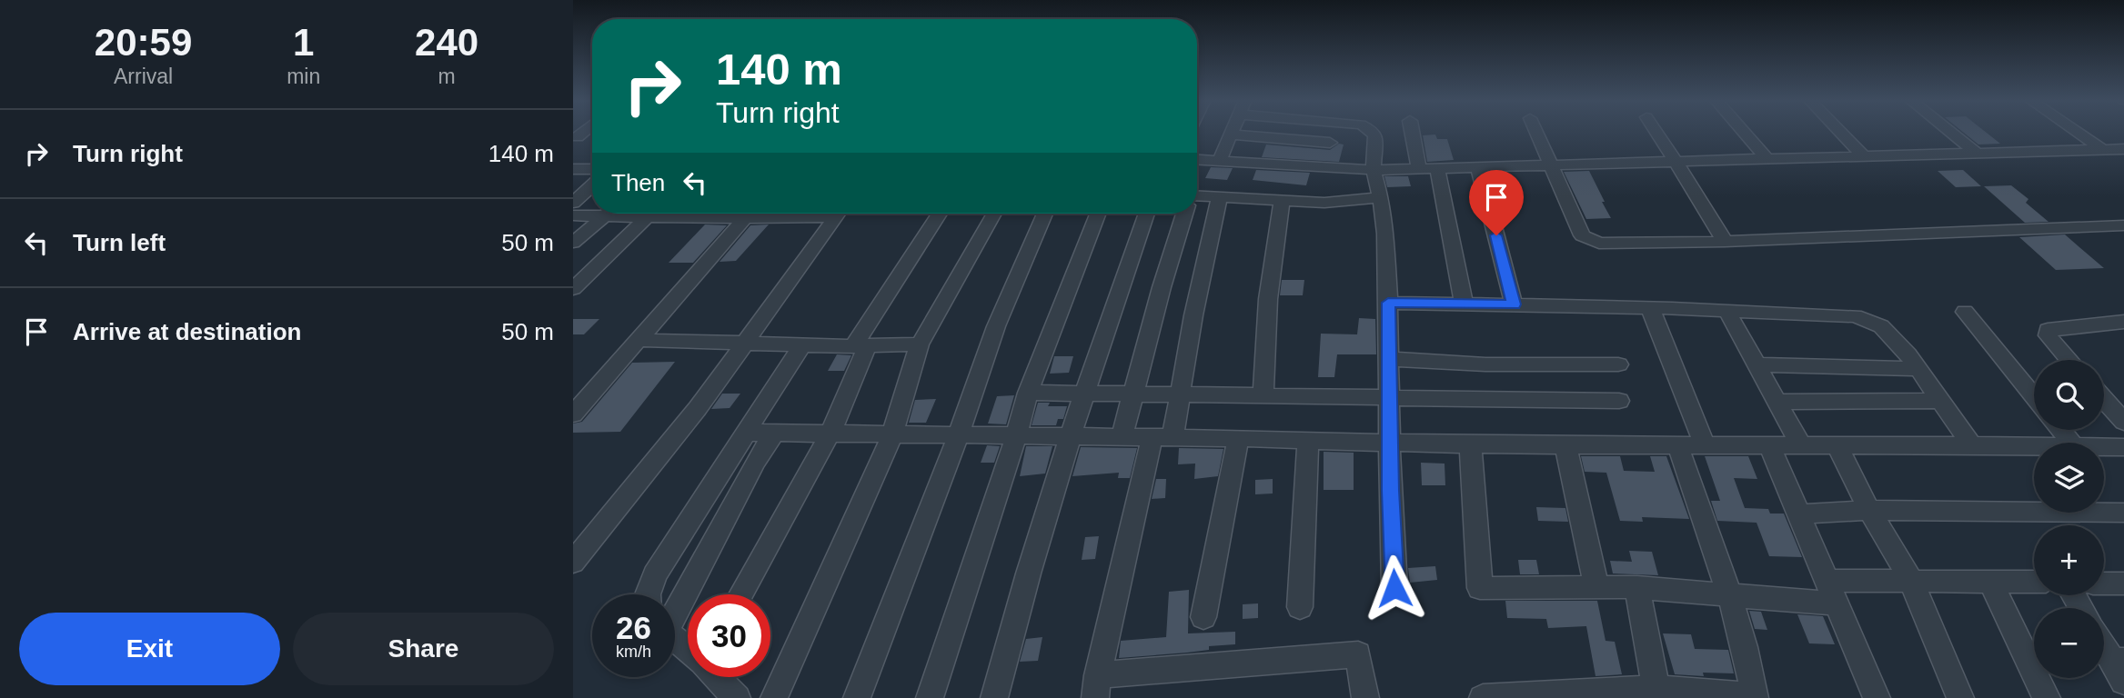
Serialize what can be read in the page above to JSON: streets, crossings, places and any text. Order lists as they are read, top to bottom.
{
  "page": {
    "eta": [
      "20:59",
      "Arrival",
      "1",
      "min",
      "240",
      "m"
    ],
    "turn": ["140 m", "Turn right"],
    "list": [
      {
        "name": "Turn right",
        "value": "140 m"
      },
      {
        "name": "Turn left",
        "value": "50 m"
      },
      {
        "name": "Arrive at destination",
        "value": "50 m"
      }
    ],
    "then": "Then",
    "map_buttons": ["+", "−"],
    "speed": "26 km/h",
    "limit": "30",
    "buttons": ["Exit", "Share"]
  }
}
